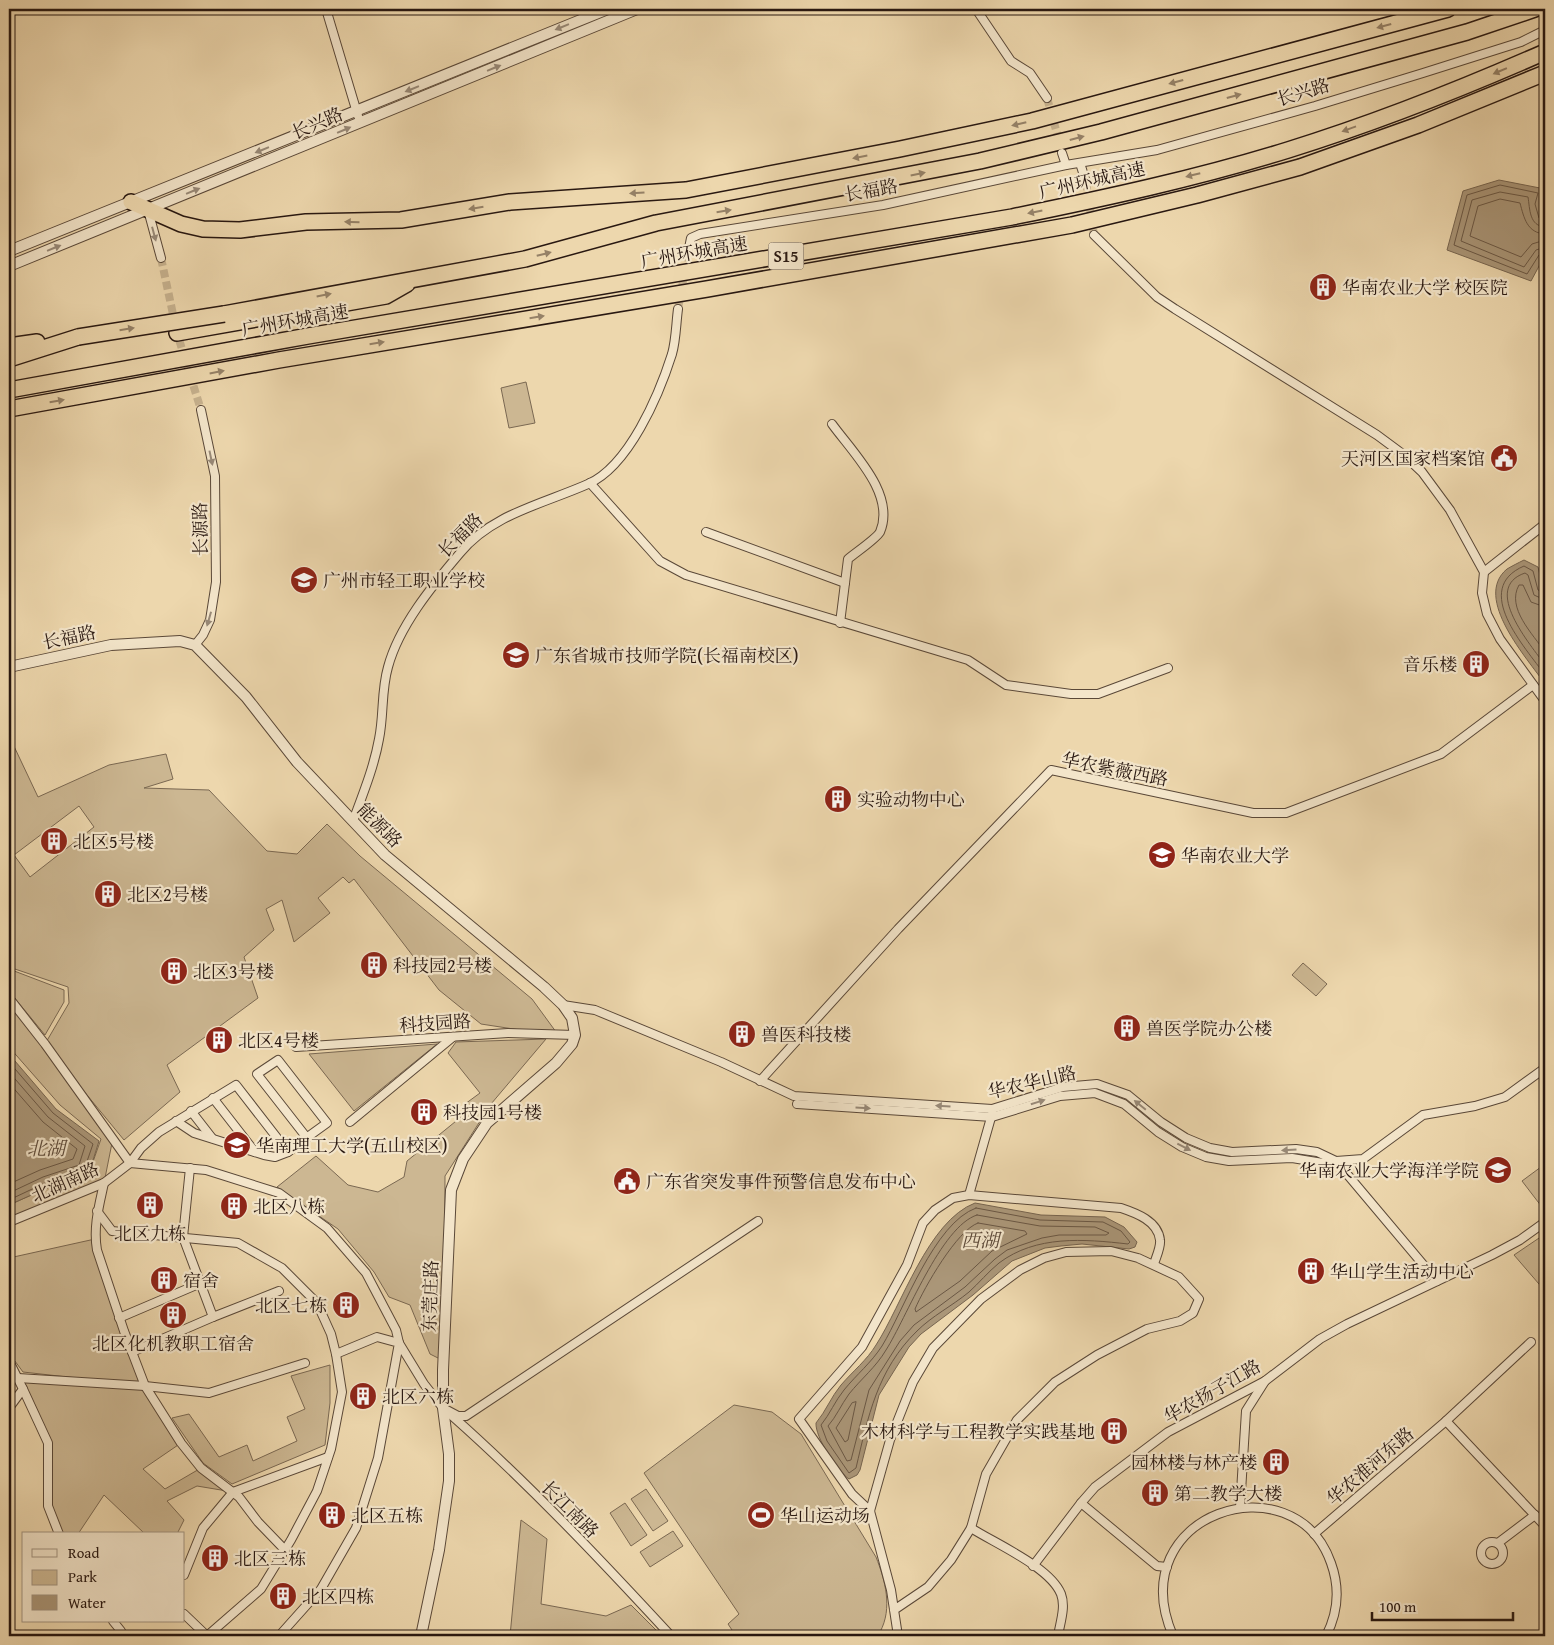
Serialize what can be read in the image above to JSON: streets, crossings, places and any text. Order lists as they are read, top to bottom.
{
  "streets": {
    "highway": ["广州环城高速", "S15"],
    "street": [
      "长兴路",
      "长福路",
      "长源路",
      "华农紫薇西路",
      "能源路",
      "科技园路",
      "华农华山路",
      "北湖南路",
      "东莞庄路",
      "华农扬子江路",
      "华农淮河东路",
      "长江南路"
    ]
  },
  "crossings": [
    ["长兴路", "长福路"],
    ["长福路", "长源路"],
    ["长福路", "能源路"],
    ["长源路", "能源路"],
    ["华农紫薇西路", "华农华山路"],
    ["能源路", "华农华山路"],
    ["科技园路", "东莞庄路"],
    ["北湖南路", "长江南路"],
    ["东莞庄路", "长江南路"]
  ],
  "one_way": ["长源路"],
  "water": ["北湖", "西湖"],
  "places": {
    "building": [
      "华南农业大学 校医院",
      "音乐楼",
      "实验动物中心",
      "北区5号楼",
      "北区2号楼",
      "科技园2号楼",
      "北区3号楼",
      "兽医学院办公楼",
      "兽医科技楼",
      "北区4号楼",
      "科技园1号楼",
      "北区九栋",
      "北区八栋",
      "华山学生活动中心",
      "宿舍",
      "北区七栋",
      "北区化机教职工宿舍",
      "北区六栋",
      "木材科学与工程教学实践基地",
      "园林楼与林产楼",
      "第二教学大楼",
      "北区五栋",
      "北区三栋",
      "北区四栋"
    ],
    "public building": ["天河区国家档案馆", "广东省突发事件预警信息发布中心"],
    "school or university": [
      "广州市轻工职业学校",
      "广东省城市技师学院(长福南校区)",
      "华南农业大学",
      "华南理工大学(五山校区)",
      "华南农业大学海洋学院"
    ],
    "sports": ["华山运动场"]
  },
  "legend": ["Road", "Park", "Water"],
  "scale_bar": "100 m"
}
